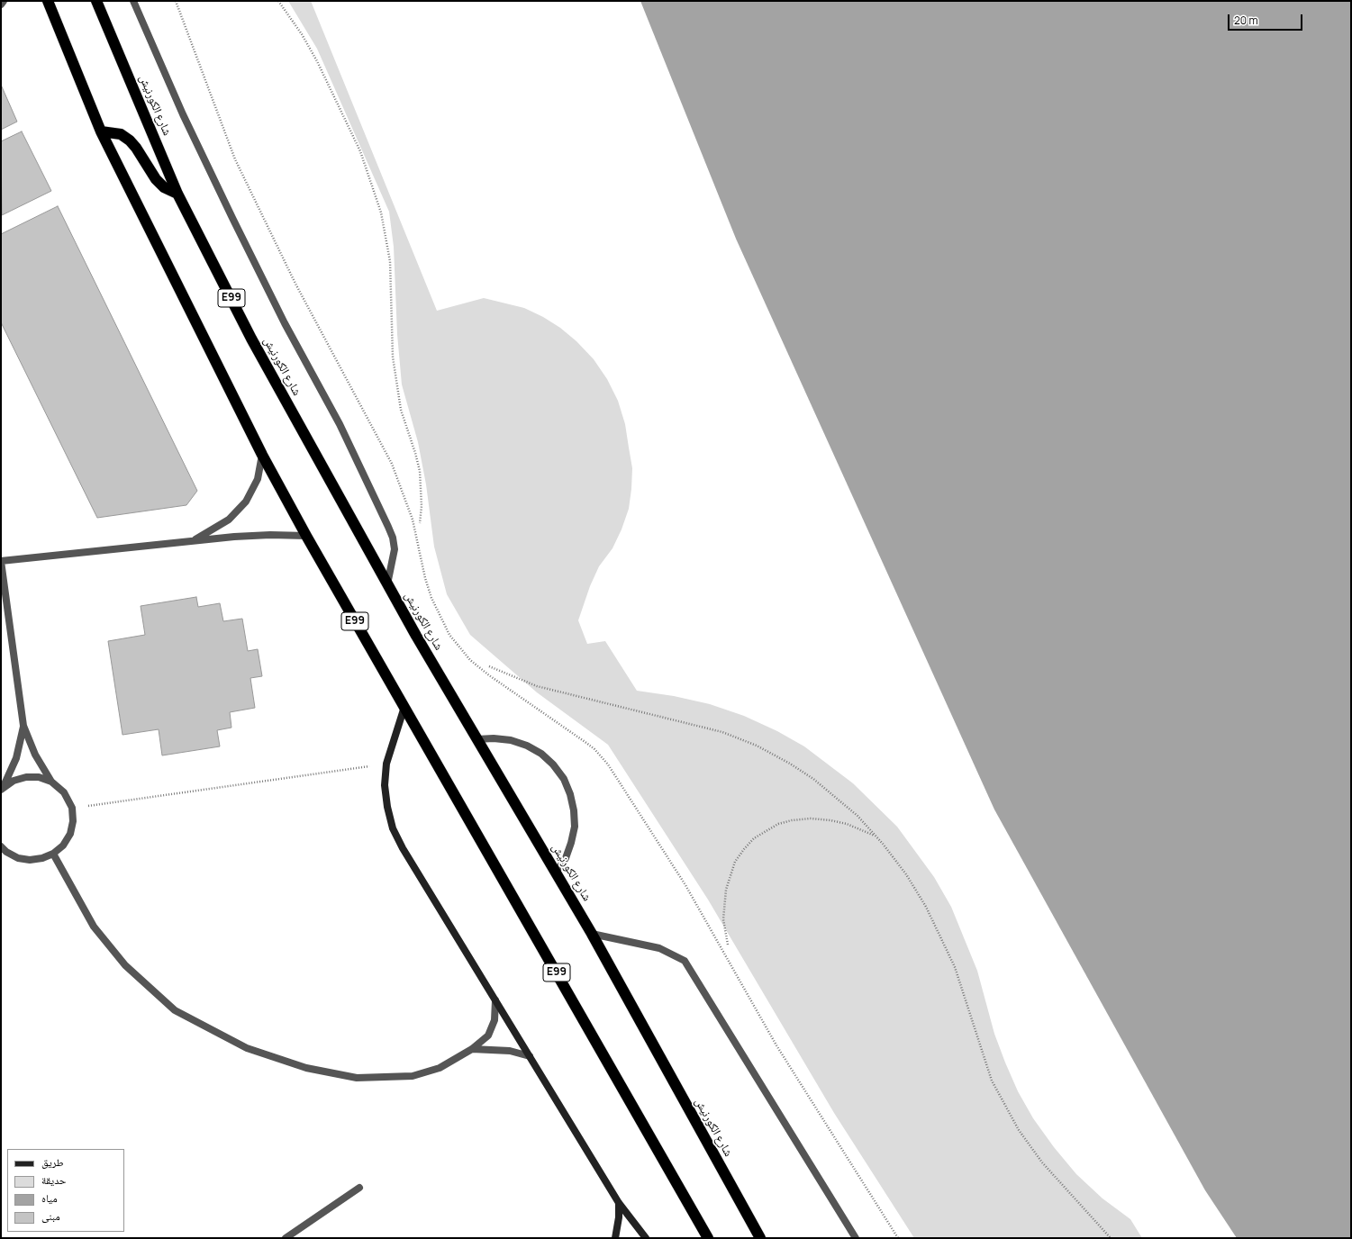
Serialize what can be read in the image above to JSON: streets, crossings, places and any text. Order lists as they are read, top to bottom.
{
  "streets": {
    "highway": ["شارع الكورنيش", "E99"]
  },
  "legend": [
    "طريق",
    "حديقة",
    "مياه",
    "مبنى"
  ],
  "scale_bar": "20 m"
}
